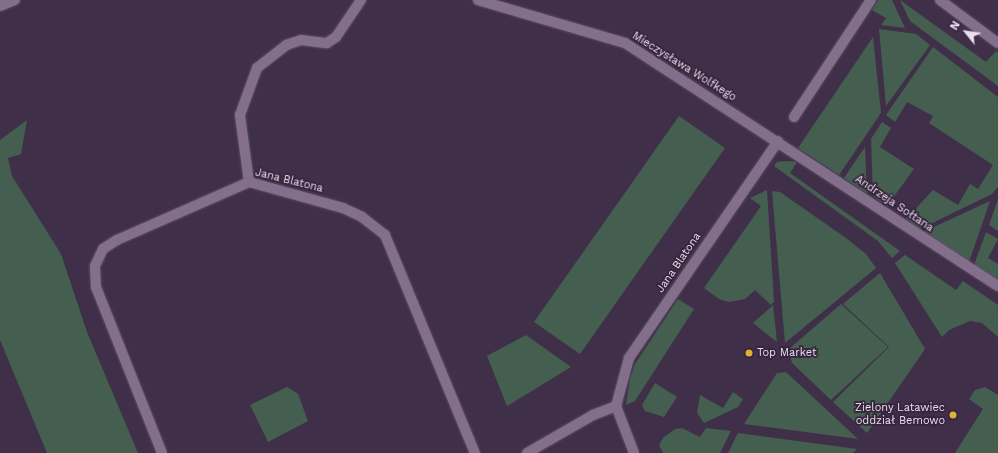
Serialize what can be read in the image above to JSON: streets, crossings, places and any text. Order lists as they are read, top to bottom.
{
  "streets": {
    "street": ["Mieczysława Wolfkego", "Jana Blatona", "Andrzeja Sołtana"]
  },
  "crossings": [
    ["Mieczysława Wolfkego", "Jana Blatona"],
    ["Mieczysława Wolfkego", "Andrzeja Sołtana"],
    ["Jana Blatona", "Andrzeja Sołtana"]
  ],
  "places": ["Top Market", "Zielony Latawiec oddział Bemowo"],
  "north": "top left"
}
